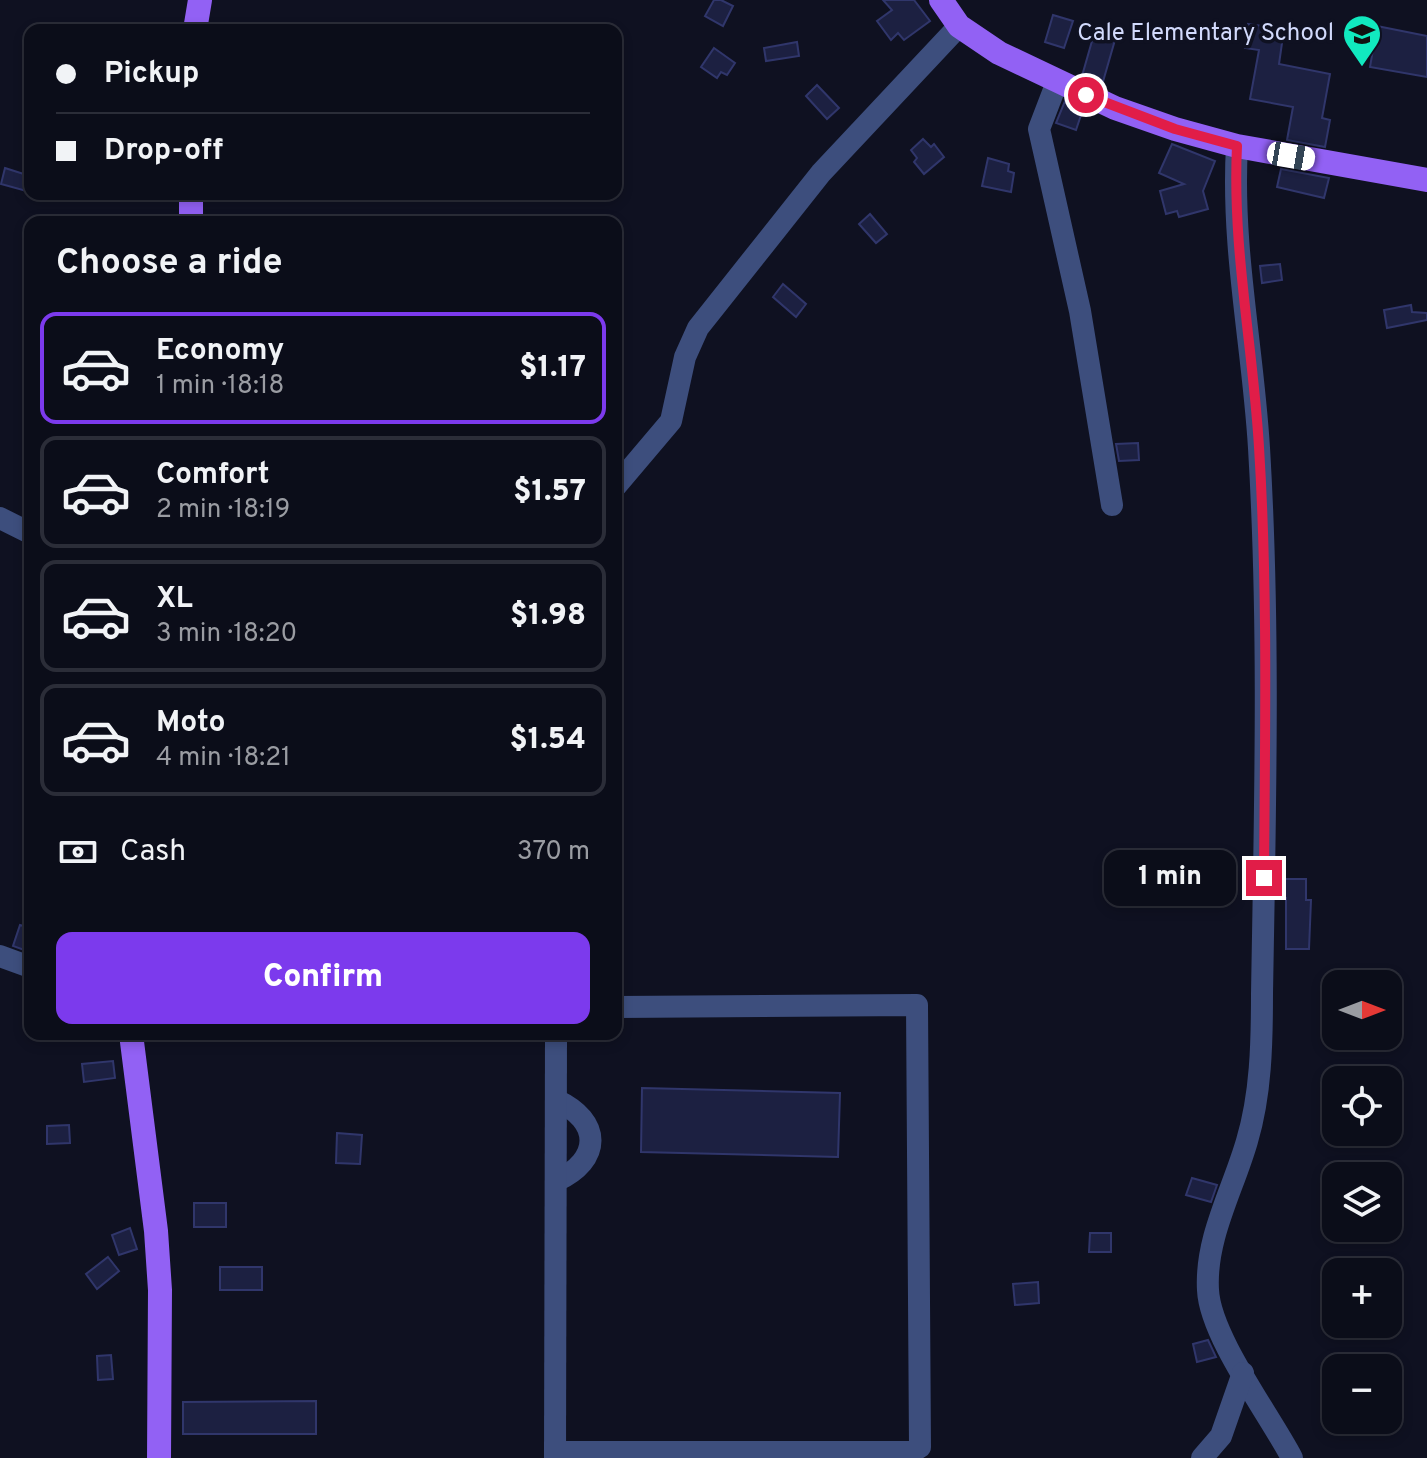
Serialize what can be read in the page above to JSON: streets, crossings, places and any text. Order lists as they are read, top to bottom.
{
  "places": {
    "school or university": ["Cale Elementary School"]
  },
  "north": "right",
  "page": {
    "banner": ["Pickup", "Drop-off"],
    "heading": "Choose a ride",
    "list": [
      {
        "name": "Economy",
        "note": "1 min · 18:18",
        "value": "$1.17"
      },
      {
        "name": "Comfort",
        "note": "2 min · 18:19",
        "value": "$1.57"
      },
      {
        "name": "XL",
        "note": "3 min · 18:20",
        "value": "$1.98"
      },
      {
        "name": "Moto",
        "note": "4 min · 18:21",
        "value": "$1.54"
      }
    ],
    "pay": ["Cash", "370 m"],
    "bubble": "1 min",
    "buttons": "Confirm",
    "map_buttons": ["+", "−"]
  }
}
